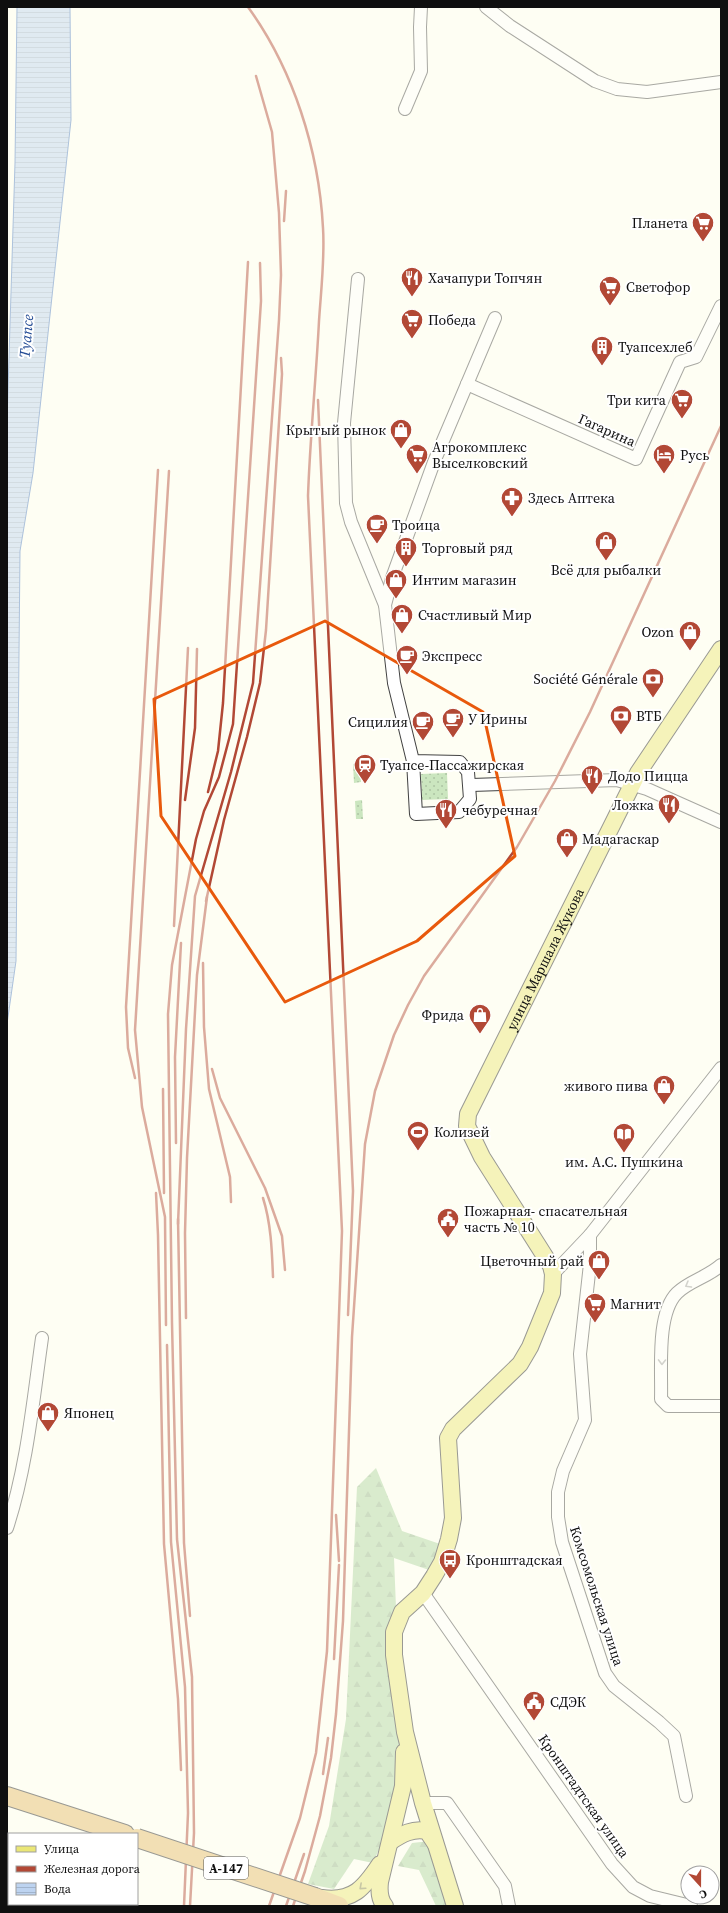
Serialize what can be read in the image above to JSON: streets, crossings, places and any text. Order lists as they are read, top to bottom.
{
  "streets": {
    "highway": ["А-147"],
    "main road": ["улица Маршала Жукова"],
    "street": ["Гагарина", "Комсомольская улица", "Кронштадтская улица"]
  },
  "water": ["Туапсе"],
  "places": {
    "supermarket": [
      "Планета",
      "Светофор",
      "Победа",
      "Три кита",
      "Агрокомплекс Выселковский",
      "Магнит"
    ],
    "restaurant": [
      "Хачапури Топчян",
      "Додо Пицца",
      "Ложка",
      "чебуречная"
    ],
    "building": ["Туапсехлеб", "Торговый ряд"],
    "shop": [
      "Крытый рынок",
      "Всё для рыбалки",
      "Интим магазин",
      "Счастливый Мир",
      "Ozon",
      "Мадагаскар",
      "Фрида",
      "живого пива",
      "Цветочный рай",
      "Японец"
    ],
    "hotel": ["Русь"],
    "pharmacy": ["Здесь Аптека"],
    "cafe": [
      "Троица",
      "Экспресс",
      "У Ирины",
      "Сицилия"
    ],
    "bank": ["Société Générale", "ВТБ"],
    "station": ["Туапсе-Пассажирская"],
    "sports": ["Колизей"],
    "library": ["им. А.С. Пушкина"],
    "public building": ["Пожарная- спасательная часть № 10", "СДЭК"],
    "bus stop": ["Кронштадская"]
  },
  "legend": ["Улица", "Железная дорога", "Вода"],
  "north": "bottom"
}
